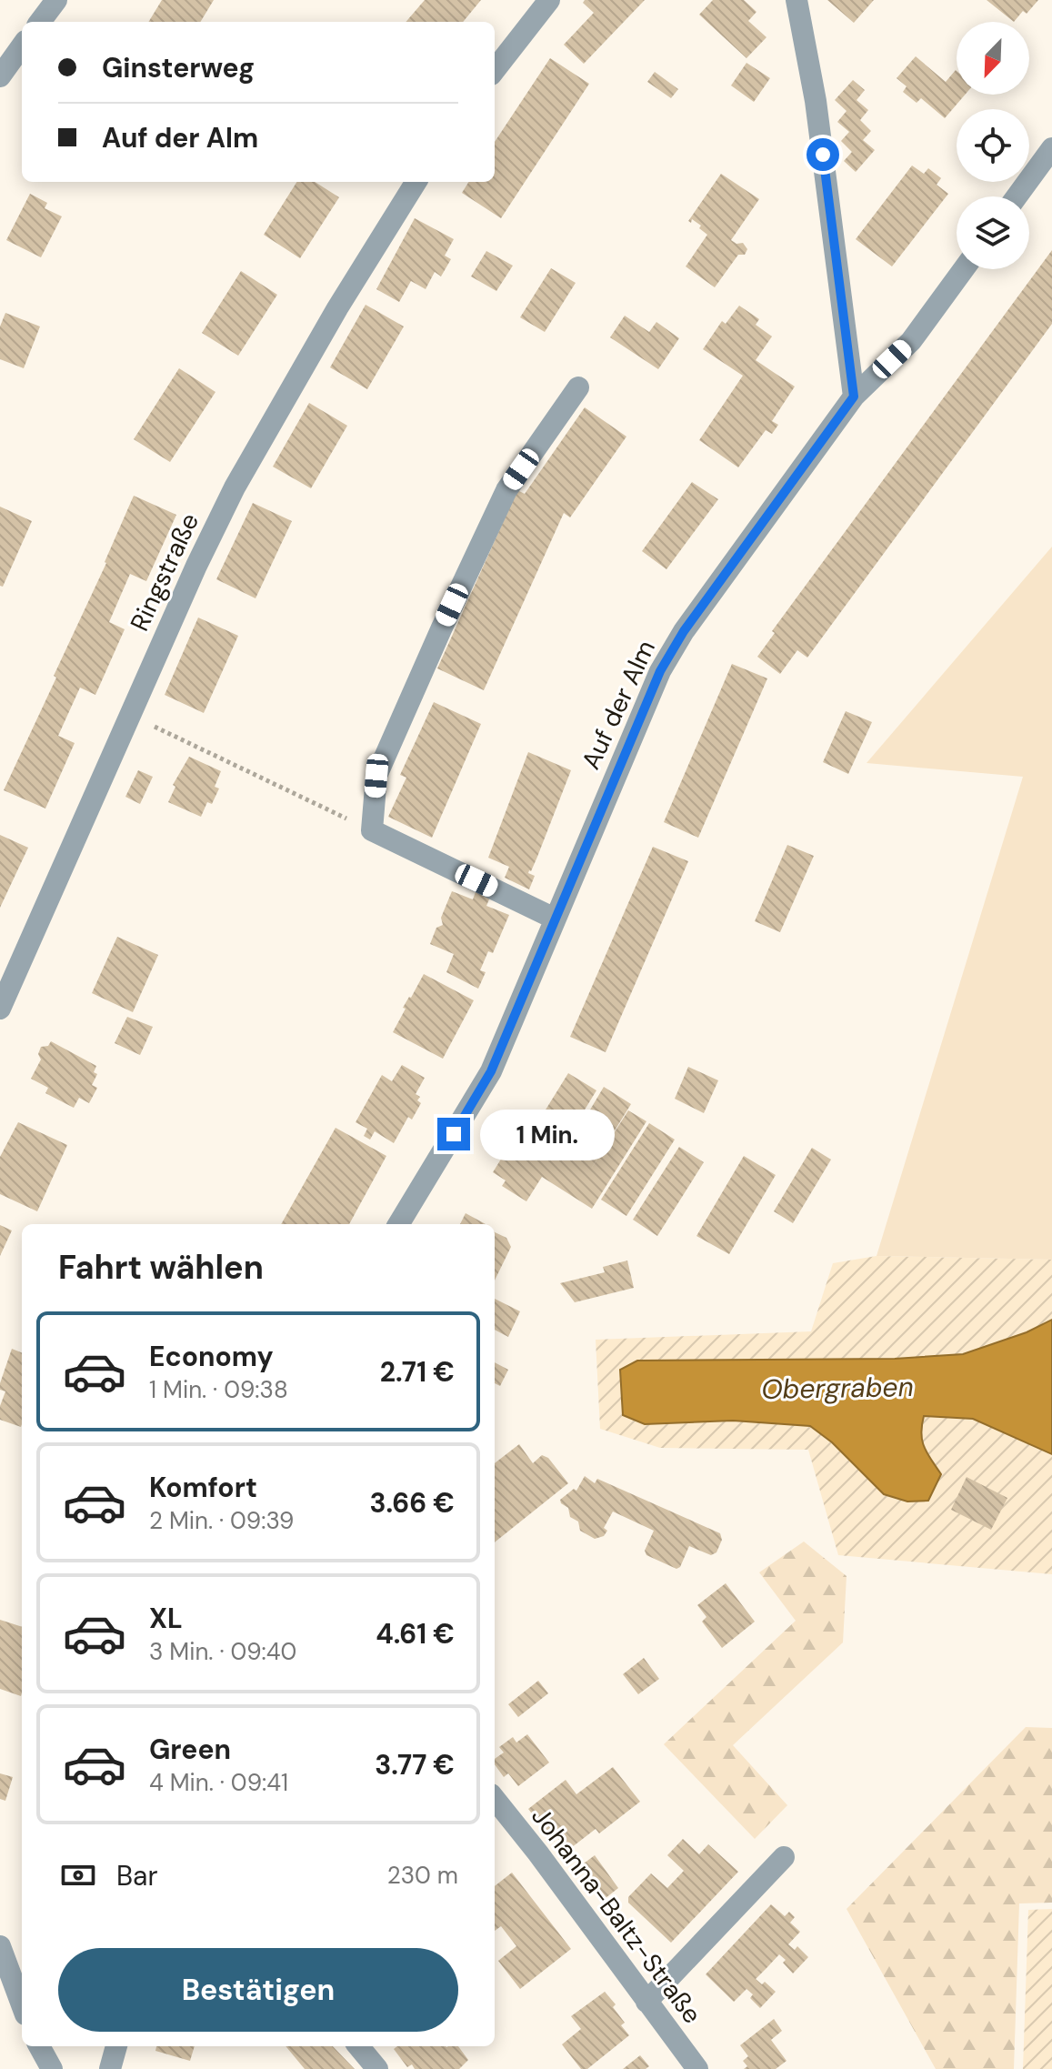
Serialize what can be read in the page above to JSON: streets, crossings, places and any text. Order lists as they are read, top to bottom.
{
  "streets": {
    "street": ["Ringstraße", "Auf der Alm", "Johanna-Baltz-Straße"]
  },
  "water": ["Obergraben"],
  "north": "bottom left",
  "page": {
    "banner": ["Ginsterweg", "Auf der Alm"],
    "bubble": "1 Min.",
    "heading": "Fahrt wählen",
    "list": [
      {
        "name": "Economy",
        "note": "1 Min. · 09:38",
        "value": "2.71 €"
      },
      {
        "name": "Komfort",
        "note": "2 Min. · 09:39",
        "value": "3.66 €"
      },
      {
        "name": "XL",
        "note": "3 Min. · 09:40",
        "value": "4.61 €"
      },
      {
        "name": "Green",
        "note": "4 Min. · 09:41",
        "value": "3.77 €"
      }
    ],
    "pay": ["Bar", "230 m"],
    "buttons": "Bestätigen"
  }
}
